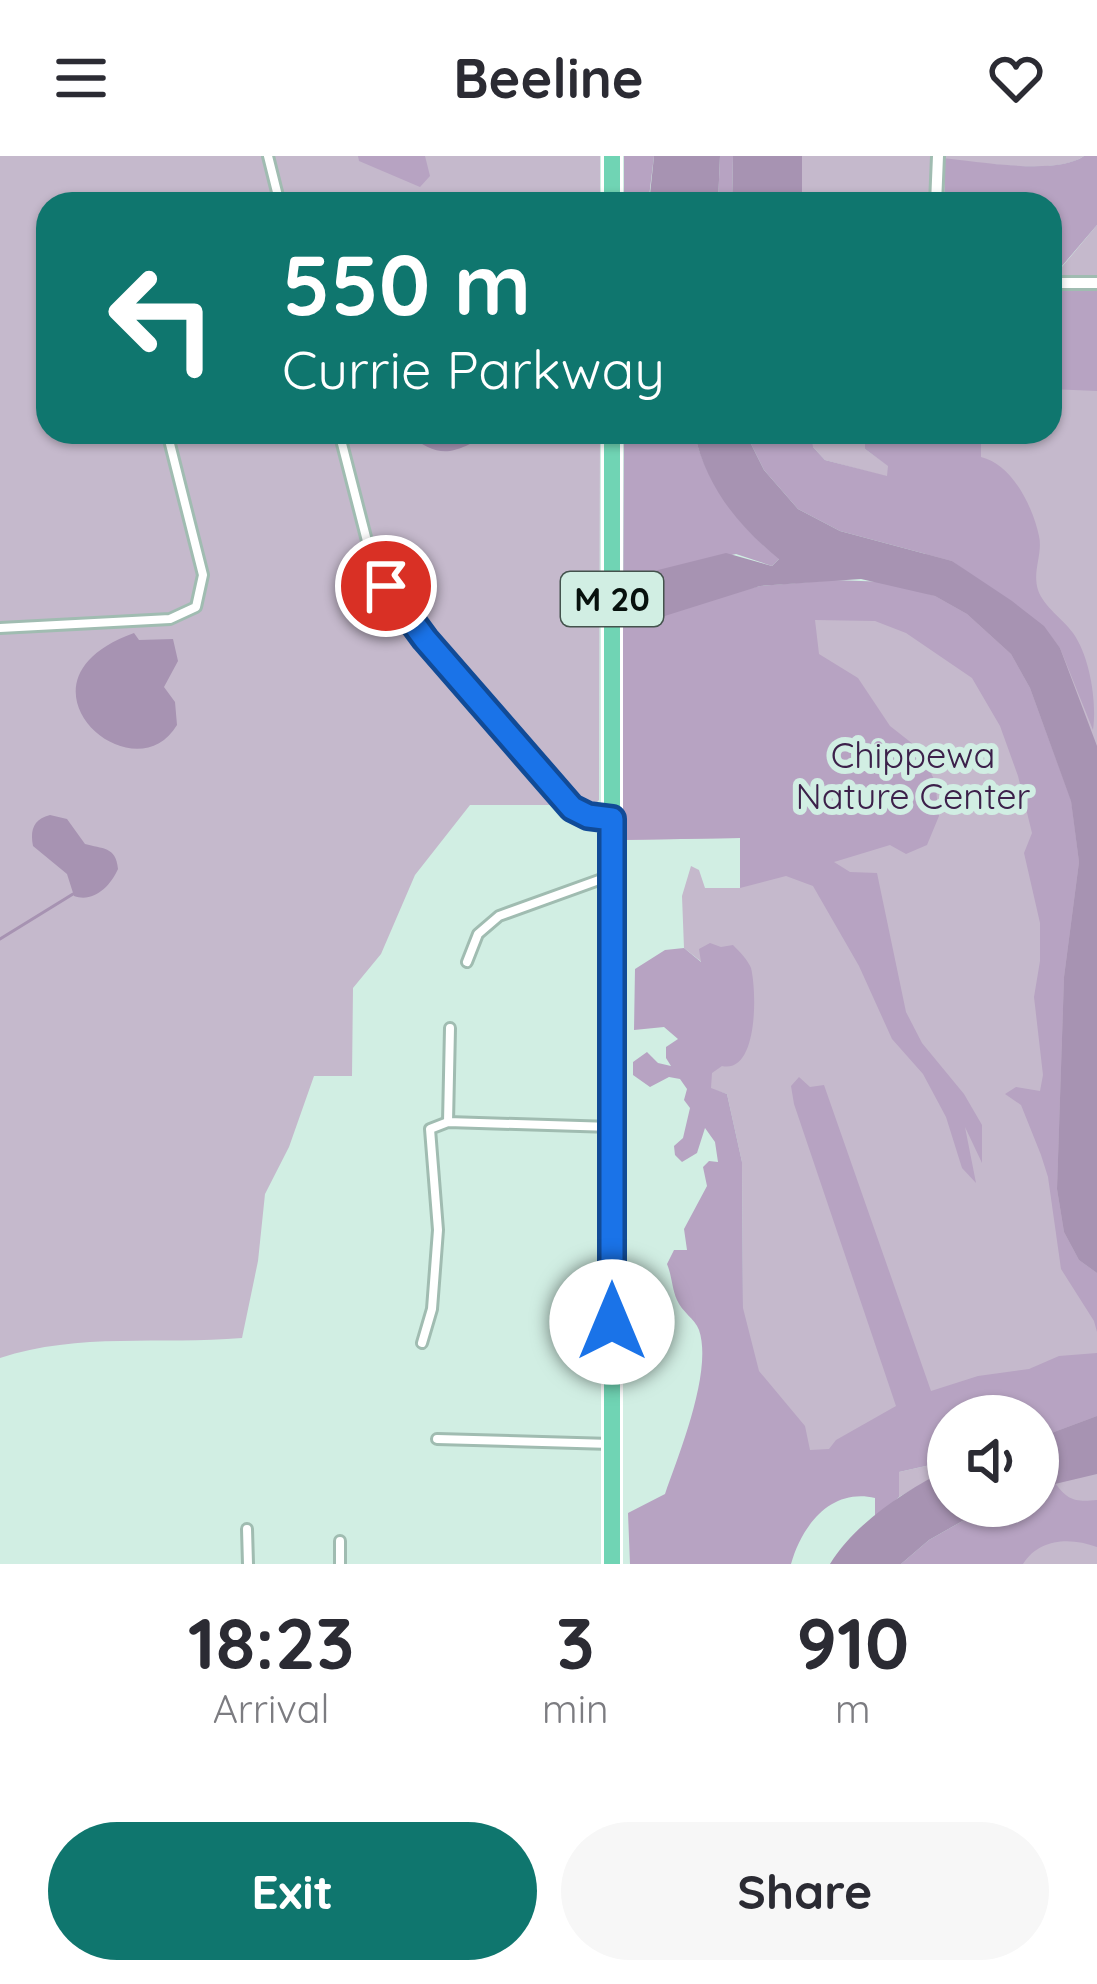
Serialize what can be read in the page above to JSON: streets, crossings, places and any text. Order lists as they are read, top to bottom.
{
  "streets": {
    "highway": ["M 20"]
  },
  "parks": ["Chippewa Nature Center"],
  "page": {
    "header": "Beeline",
    "turn": ["550 m", "Currie Parkway"],
    "eta": [
      "18:23",
      "Arrival",
      "3",
      "min",
      "910",
      "m"
    ],
    "buttons": ["Exit", "Share"]
  }
}
